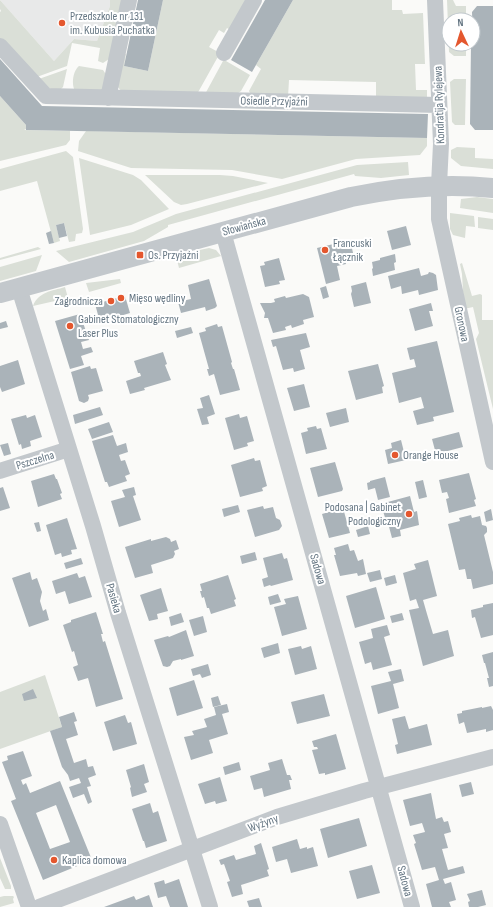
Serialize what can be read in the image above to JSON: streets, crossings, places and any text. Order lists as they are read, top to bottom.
{
  "streets": {
    "street": [
      "Osiedle Przyjaźni",
      "Kondratija Rylejewa",
      "Słowiańska",
      "Gronowa",
      "Pszczelna",
      "Sadowa",
      "Pasieka",
      "Wyżyny"
    ]
  },
  "crossings": [
    ["Osiedle Przyjaźni", "Kondratija Rylejewa"],
    ["Kondratija Rylejewa", "Słowiańska"],
    ["Kondratija Rylejewa", "Gronowa"],
    ["Słowiańska", "Gronowa"],
    ["Słowiańska", "Sadowa"],
    ["Słowiańska", "Pasieka"],
    ["Pszczelna", "Pasieka"],
    ["Sadowa", "Wyżyny"],
    ["Pasieka", "Wyżyny"]
  ],
  "places": {
    "other": [
      "Przedszkole nr 131 im. Kubusia Puchatka",
      "Francuski Łącznik",
      "Mięso wędliny",
      "Zagrodnicza",
      "Gabinet Stomatologiczny Laser Plus",
      "Orange House",
      "Podosana | Gabinet Podologiczny",
      "Kaplica domowa"
    ],
    "transit": ["Os. Przyjaźni"]
  },
  "north": "top"
}
